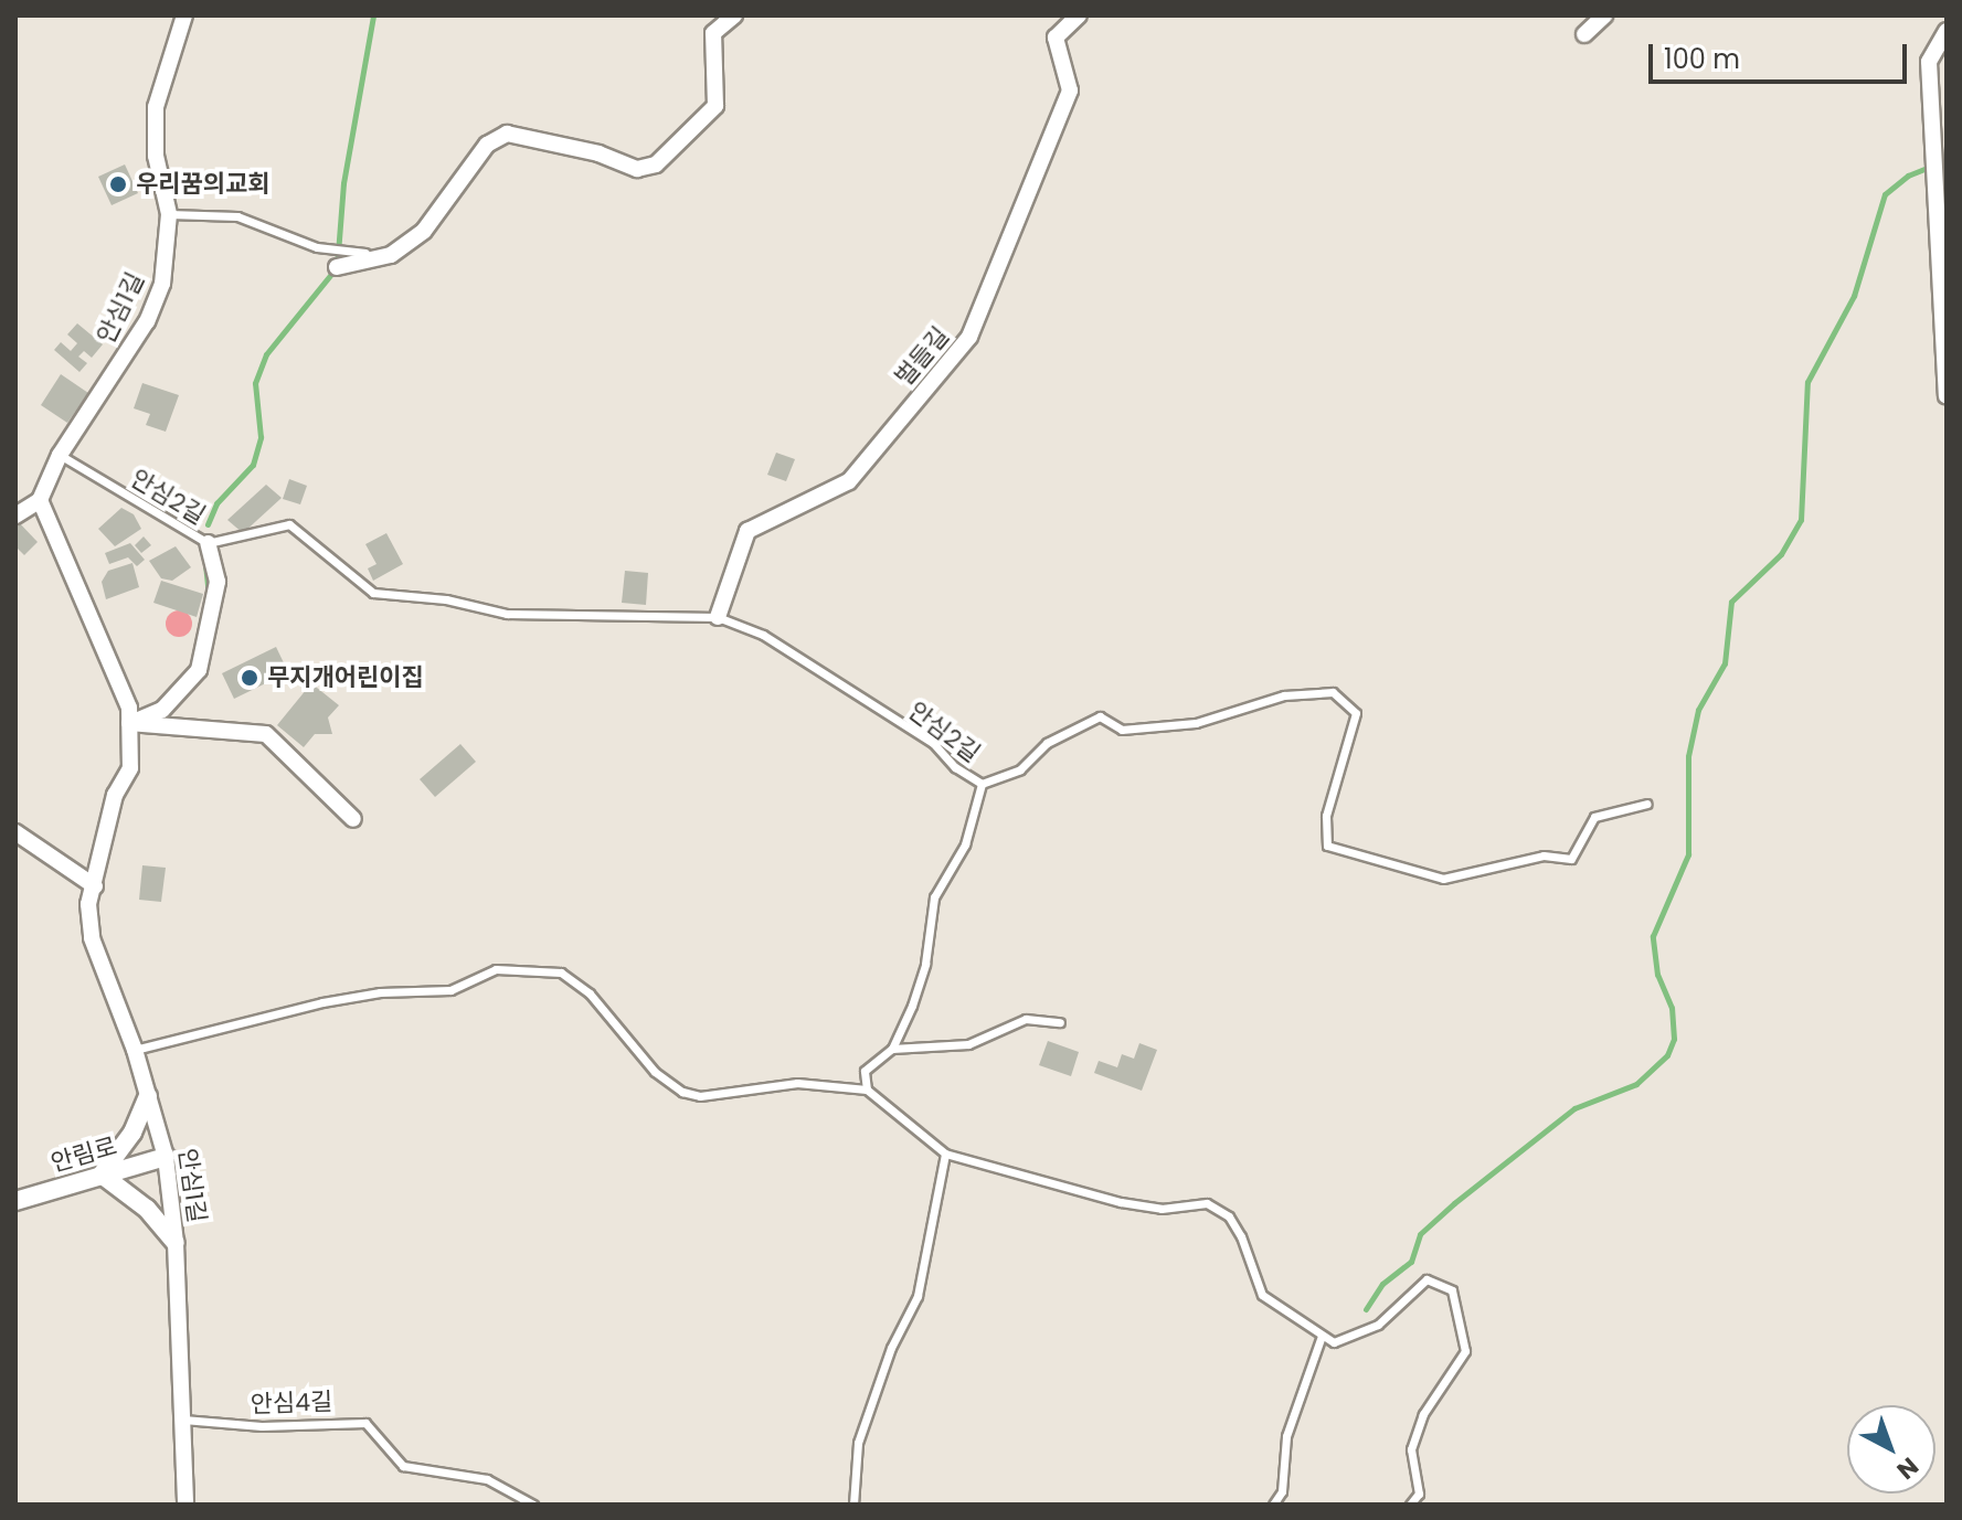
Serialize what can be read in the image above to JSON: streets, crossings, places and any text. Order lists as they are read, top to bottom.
{
  "streets": {
    "street": ["안심1길", "벌들길", "안림로"],
    "lane": ["안심2길", "안심4길"]
  },
  "crossings": [
    ["안심1길", "안심2길"],
    ["안심1길", "안림로"],
    ["안심1길", "안심4길"],
    ["벌들길", "안심2길"]
  ],
  "places": ["우리꿈의교회", "무지개어린이집"],
  "scale_bar": "100 m",
  "north": "bottom right"
}
